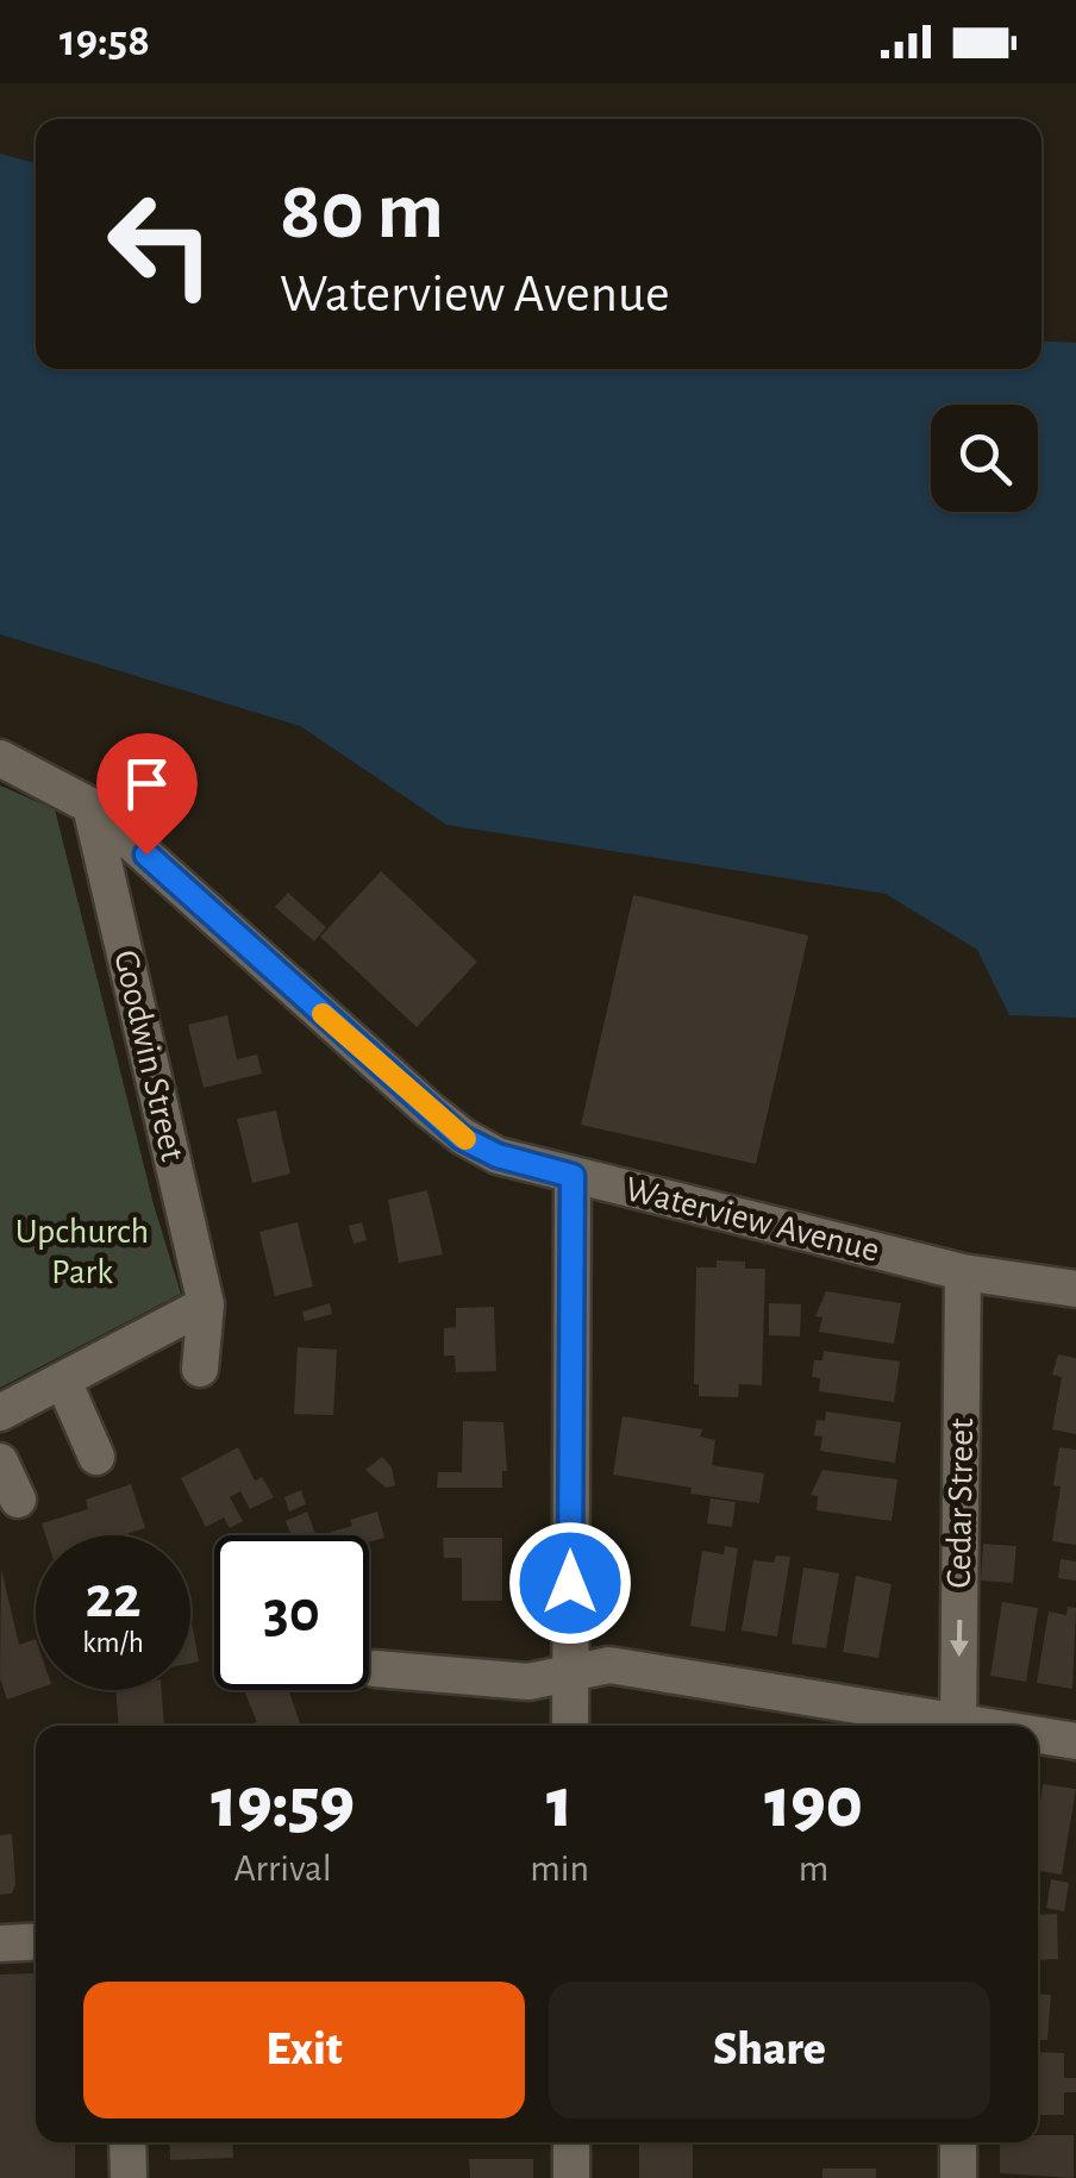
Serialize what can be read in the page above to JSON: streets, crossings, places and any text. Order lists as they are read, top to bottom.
{
  "streets": {
    "street": ["Goodwin Street", "Waterview Avenue", "Cedar Street"]
  },
  "crossings": [
    ["Goodwin Street", "Waterview Avenue"],
    ["Waterview Avenue", "Cedar Street"]
  ],
  "one_way": ["Cedar Street"],
  "parks": ["Upchurch Park"],
  "page": {
    "status": "19:58",
    "turn": ["80 m", "Waterview Avenue"],
    "speed": "22 km/h",
    "limit": "30",
    "eta": [
      "19:59",
      "Arrival",
      "1",
      "min",
      "190",
      "m"
    ],
    "buttons": ["Exit", "Share"]
  }
}
